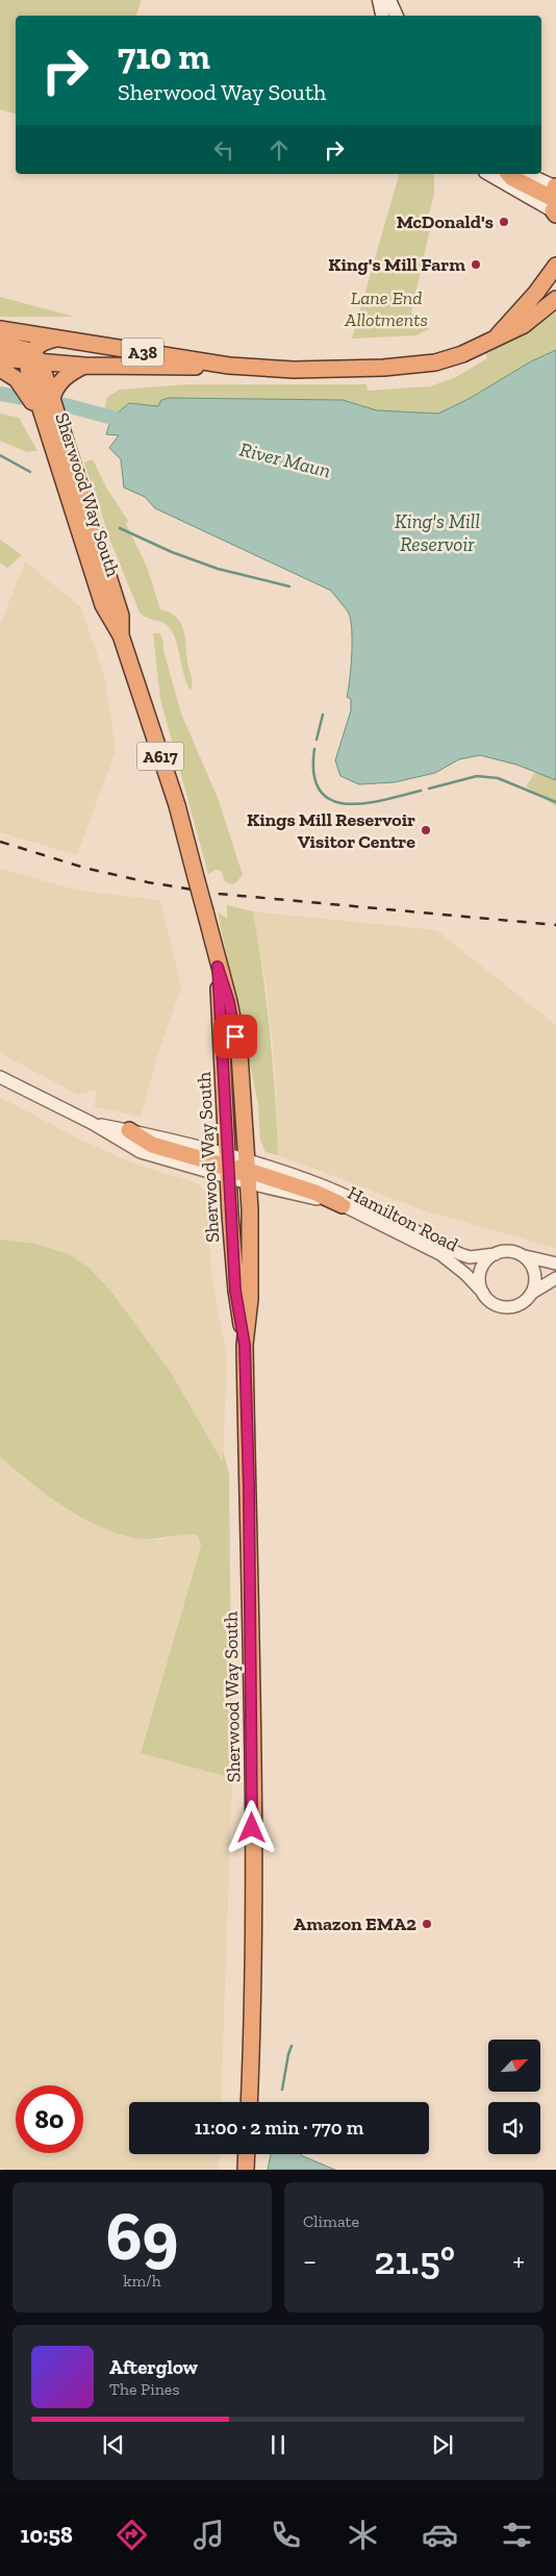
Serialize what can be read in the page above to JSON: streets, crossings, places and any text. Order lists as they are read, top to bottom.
{
  "streets": {
    "highway": ["A38", "Sherwood Way South", "A617"],
    "street": ["Hamilton Road"]
  },
  "crossings": [
    ["A38", "Sherwood Way South"],
    ["A38", "A617"],
    ["Sherwood Way South", "A617"],
    ["Sherwood Way South", "Hamilton Road"]
  ],
  "water": ["River Maun", "King's Mill Reservoir"],
  "parks": ["Lane End Allotments"],
  "places": [
    "McDonald's",
    "King's Mill Farm",
    "Kings Mill Reservoir Visitor Centre",
    "Amazon EMA2"
  ],
  "north": "top right",
  "page": {
    "turn": ["710 m", "Sherwood Way South"],
    "limit": "80",
    "trip": "11:00 · 2 min · 770 m",
    "tile": [
      ["69", "km/h"],
      "Climate"
    ],
    "heat": ["−", "21.5°", "+"],
    "song": ["Afterglow", "The Pines"],
    "tabs": "10:58"
  }
}
